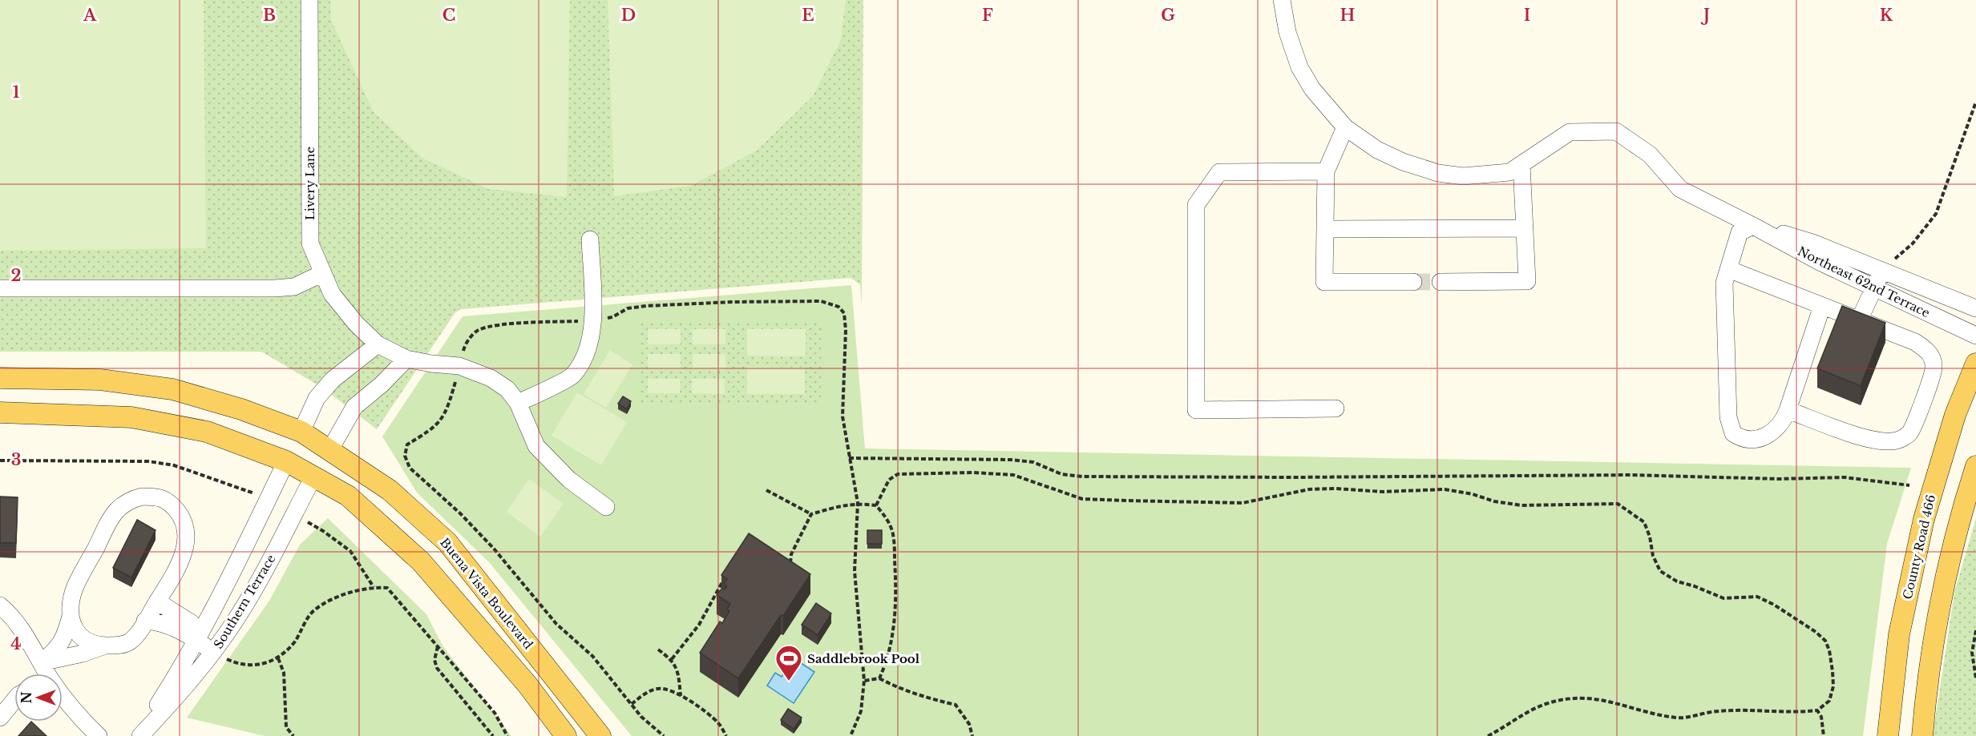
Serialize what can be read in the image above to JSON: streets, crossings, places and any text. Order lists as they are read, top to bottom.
{
  "streets": {
    "main road": ["County Road 466", "Buena Vista Boulevard"],
    "street": ["Livery Lane", "Northeast 62nd Terrace", "Southern Terrace"]
  },
  "places": {
    "sports": ["Saddlebrook Pool"]
  },
  "north": "left",
  "grid": {
    "columns": [
      "A",
      "B",
      "C",
      "D",
      "E",
      "F",
      "G",
      "H",
      "I",
      "J",
      "K"
    ],
    "rows": [
      "1",
      "2",
      "3",
      "4"
    ]
  }
}
